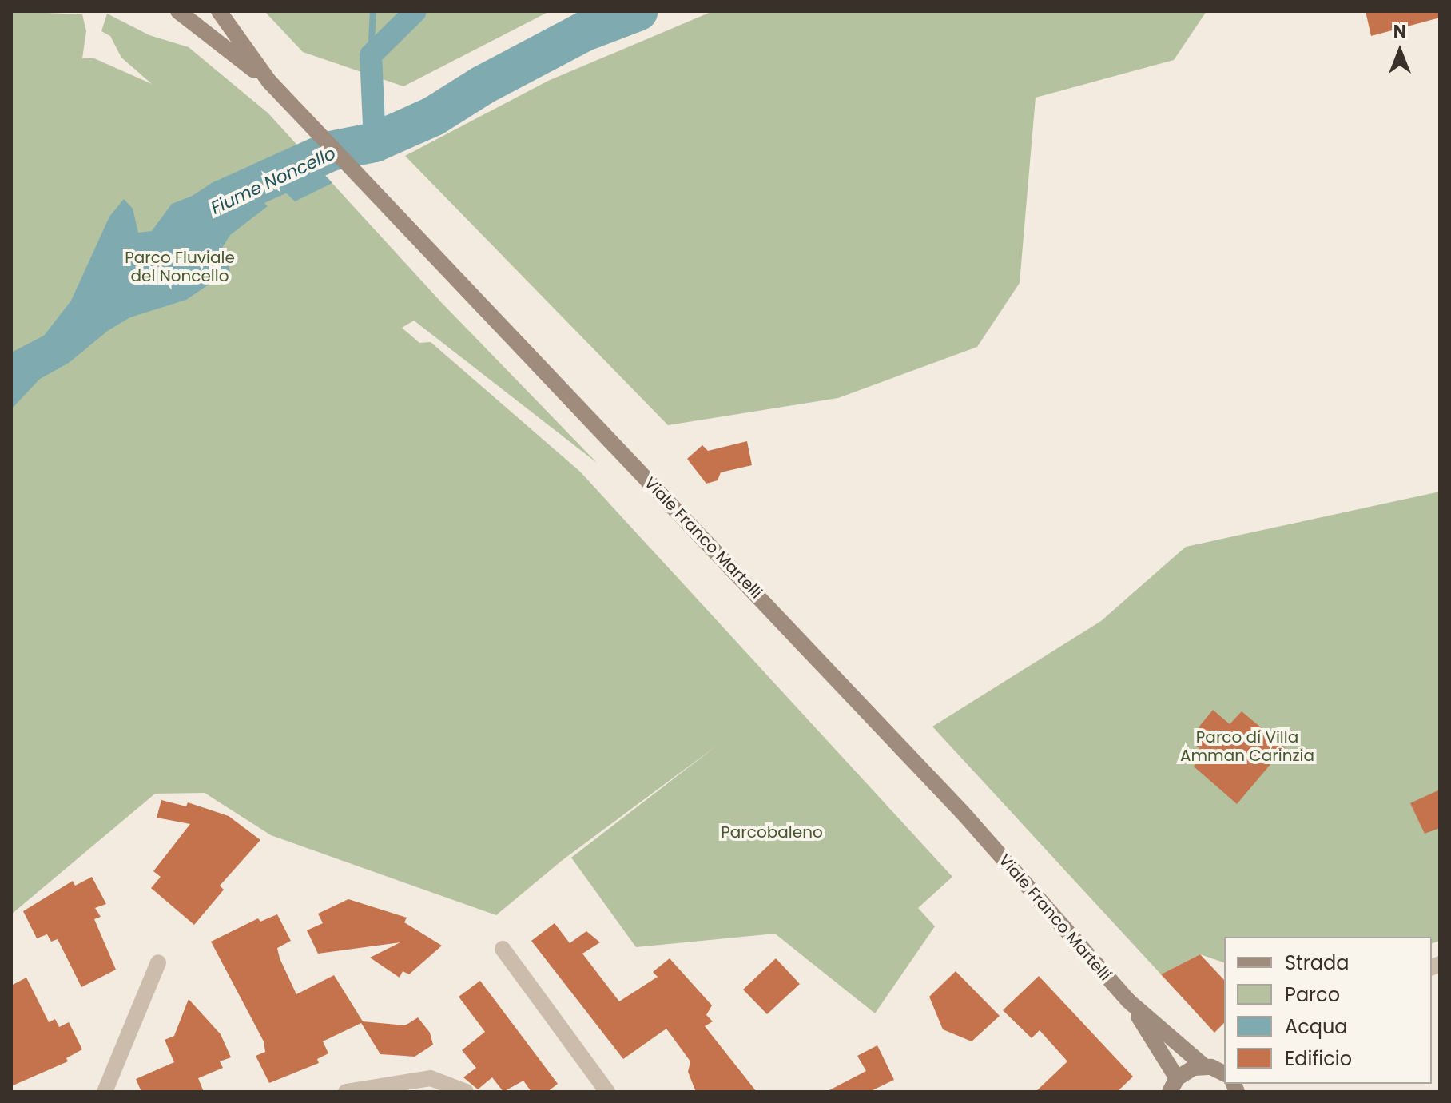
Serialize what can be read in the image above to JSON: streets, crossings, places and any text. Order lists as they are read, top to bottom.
{
  "streets": {
    "main road": ["Viale Franco Martelli"]
  },
  "water": ["Fiume Noncello"],
  "parks": ["Parco Fluviale del Noncello", "Parco di Villa Amman Carinzia", "Parcobaleno"],
  "legend": [
    "Strada",
    "Parco",
    "Acqua",
    "Edificio"
  ],
  "north": "top"
}
